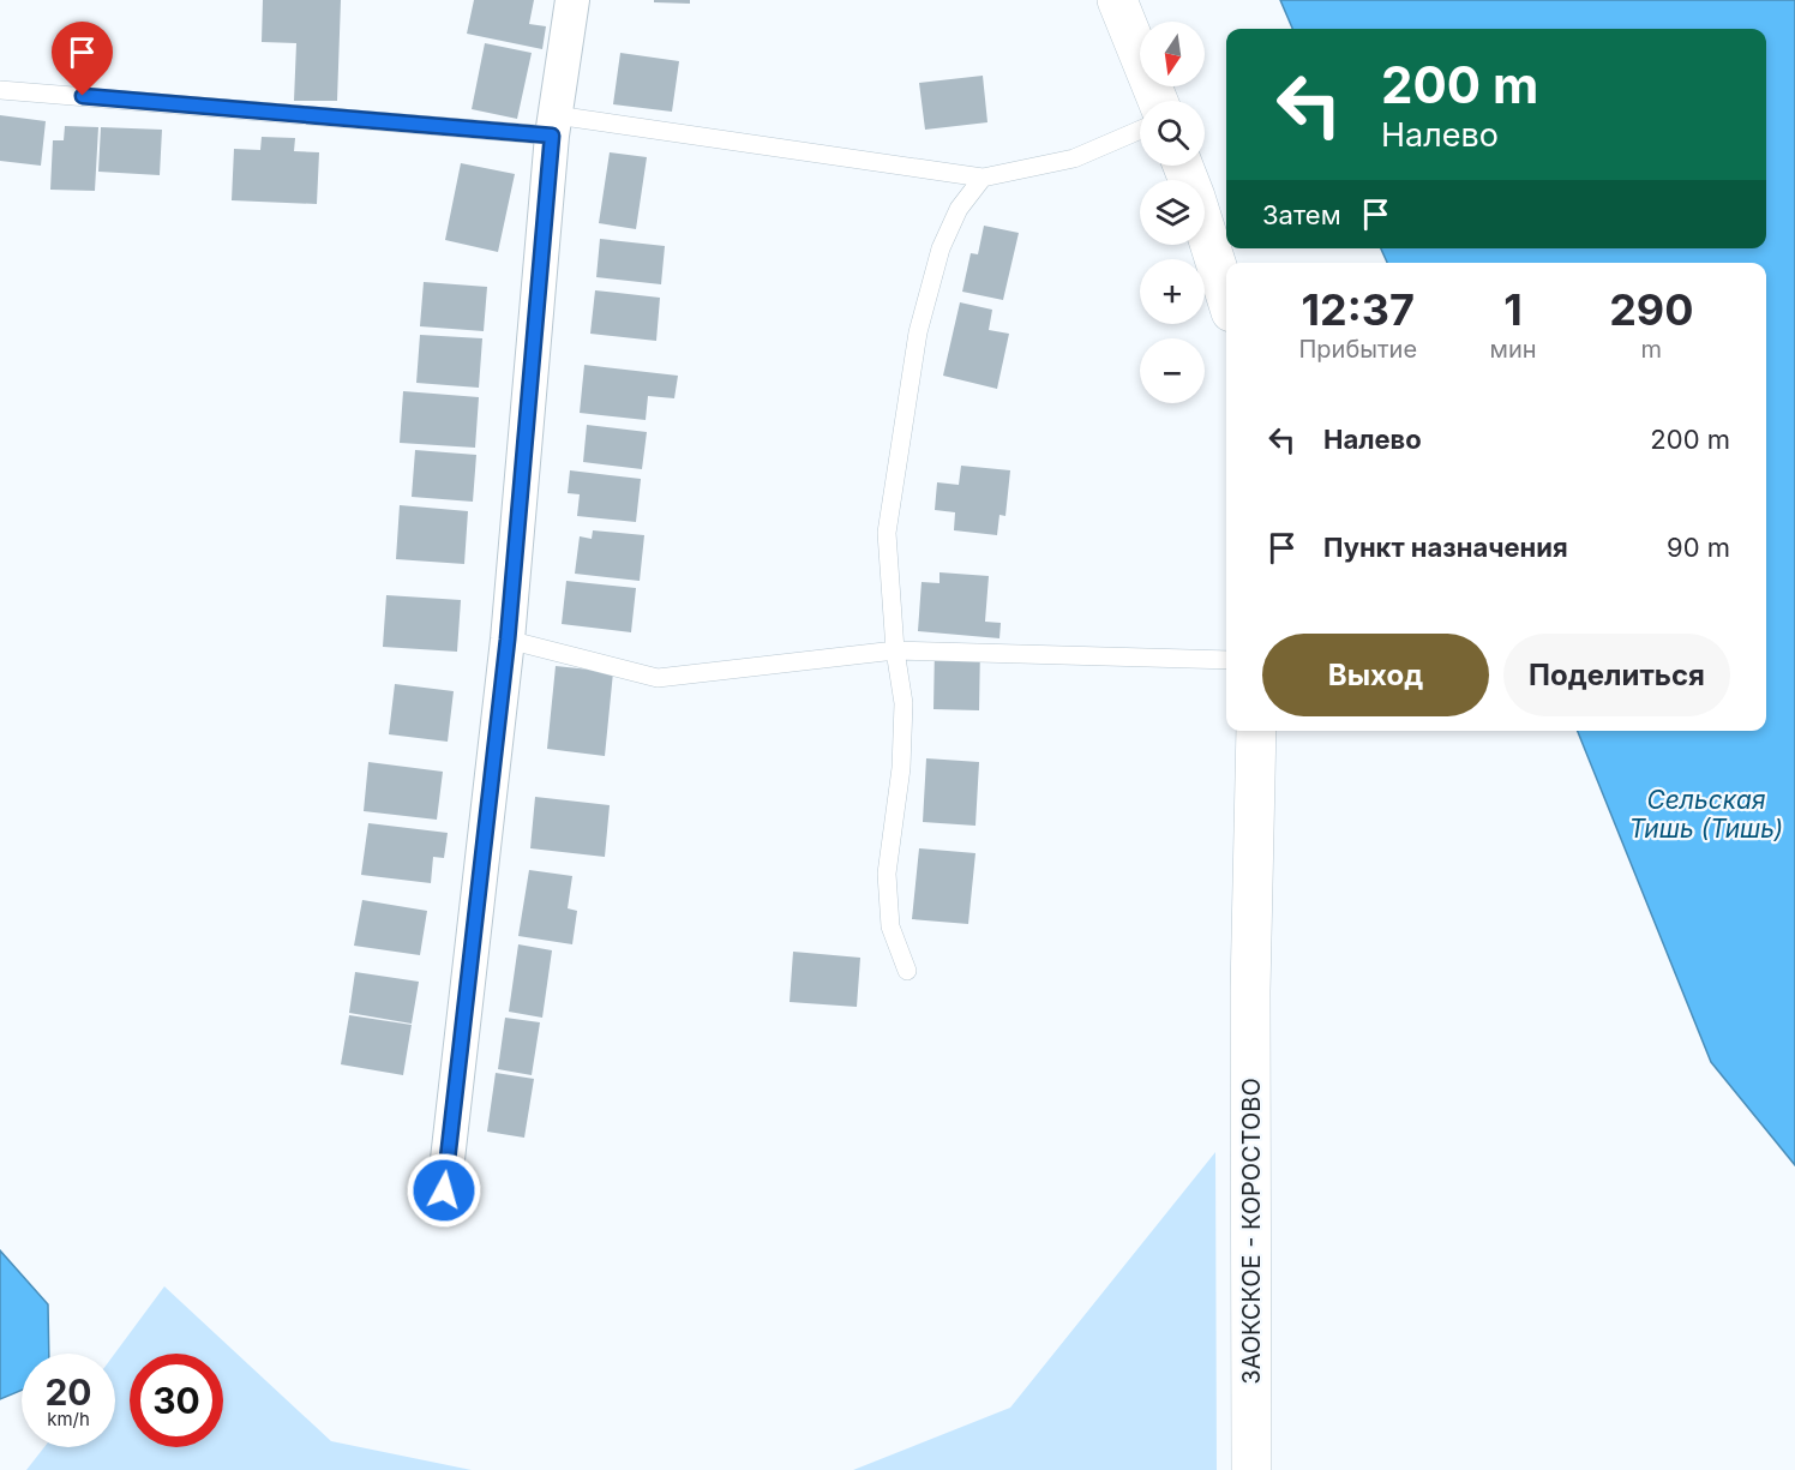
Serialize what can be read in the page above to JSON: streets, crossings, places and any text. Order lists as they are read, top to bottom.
{
  "streets": {
    "street": ["ЗАОКСКОЕ - КОРОСТОВО"]
  },
  "water": ["Сельская Тишь (Тишь)"],
  "north": "bottom",
  "page": {
    "map_buttons": ["+", "−"],
    "turn": ["200 m", "Налево"],
    "then": "Затем",
    "eta": [
      "12:37",
      "Прибытие",
      "1",
      "мин",
      "290",
      "m"
    ],
    "list": [
      {
        "name": "Налево",
        "value": "200 m"
      },
      {
        "name": "Пункт назначения",
        "value": "90 m"
      }
    ],
    "buttons": ["Выход", "Поделиться"],
    "speed": "20 km/h",
    "limit": "30"
  }
}
